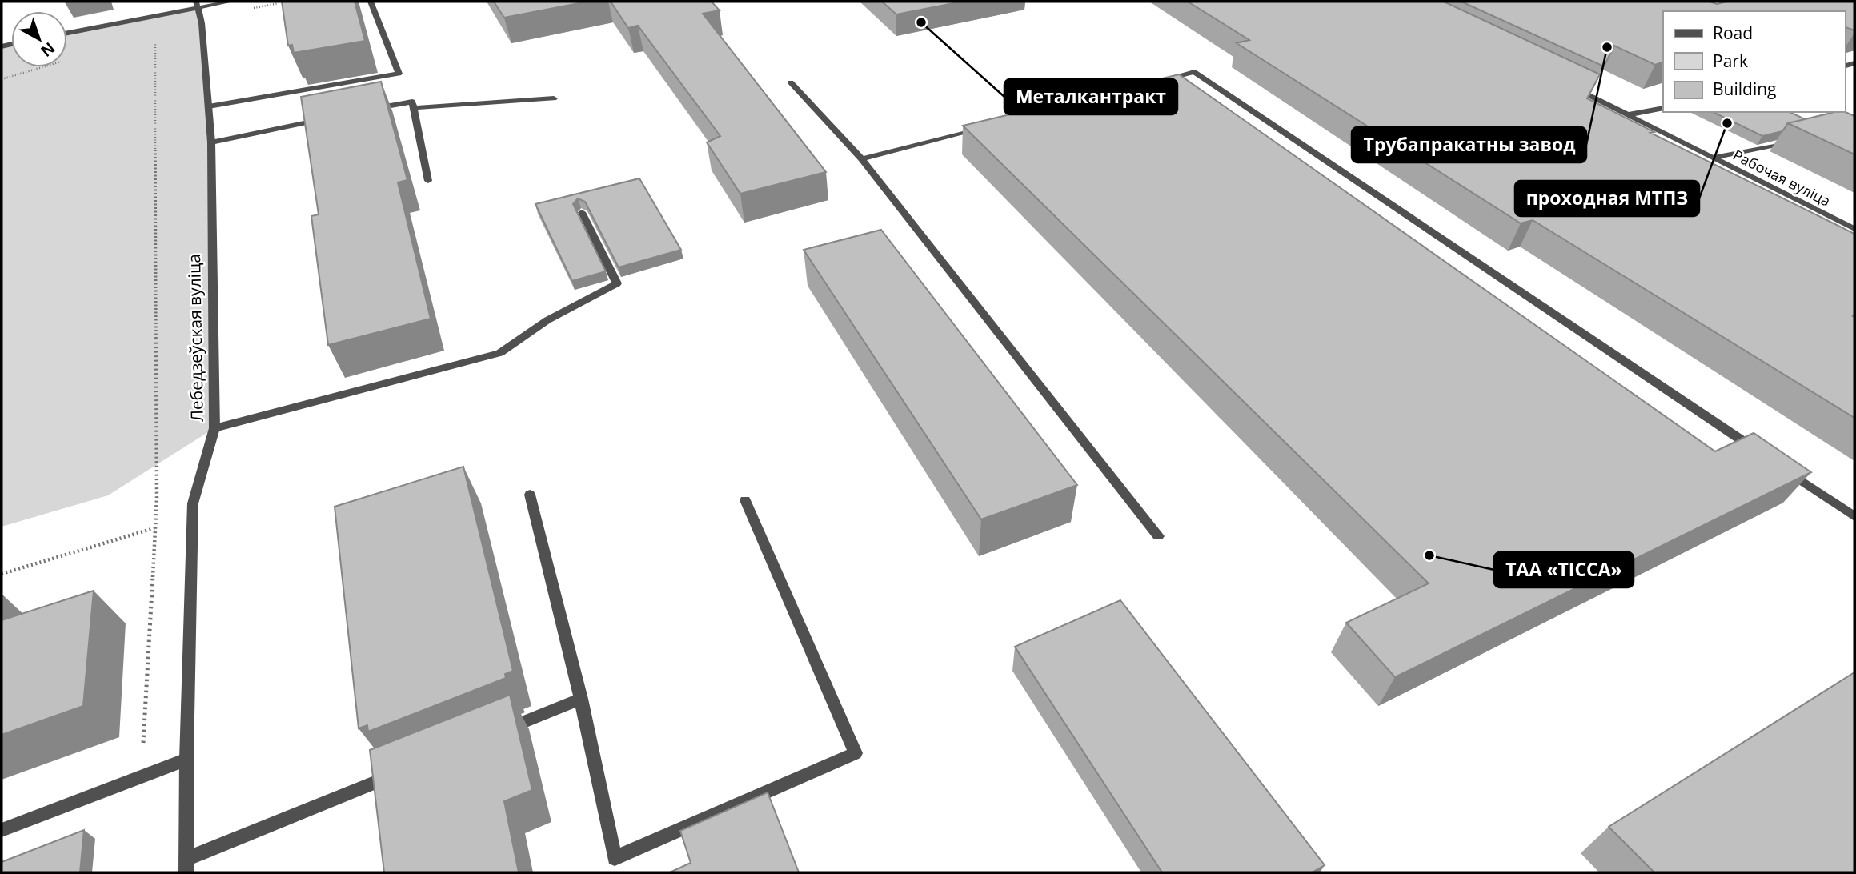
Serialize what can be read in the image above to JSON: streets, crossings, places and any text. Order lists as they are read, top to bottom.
{
  "streets": {
    "street": ["Рабочая вуліца", "Лебедзеўская вуліца"]
  },
  "places": [
    "Металкантракт",
    "Трубапракатны завод",
    "проходная МТПЗ",
    "ТАА «ТIССА»"
  ],
  "legend": ["Road", "Park", "Building"],
  "north": "bottom right"
}
